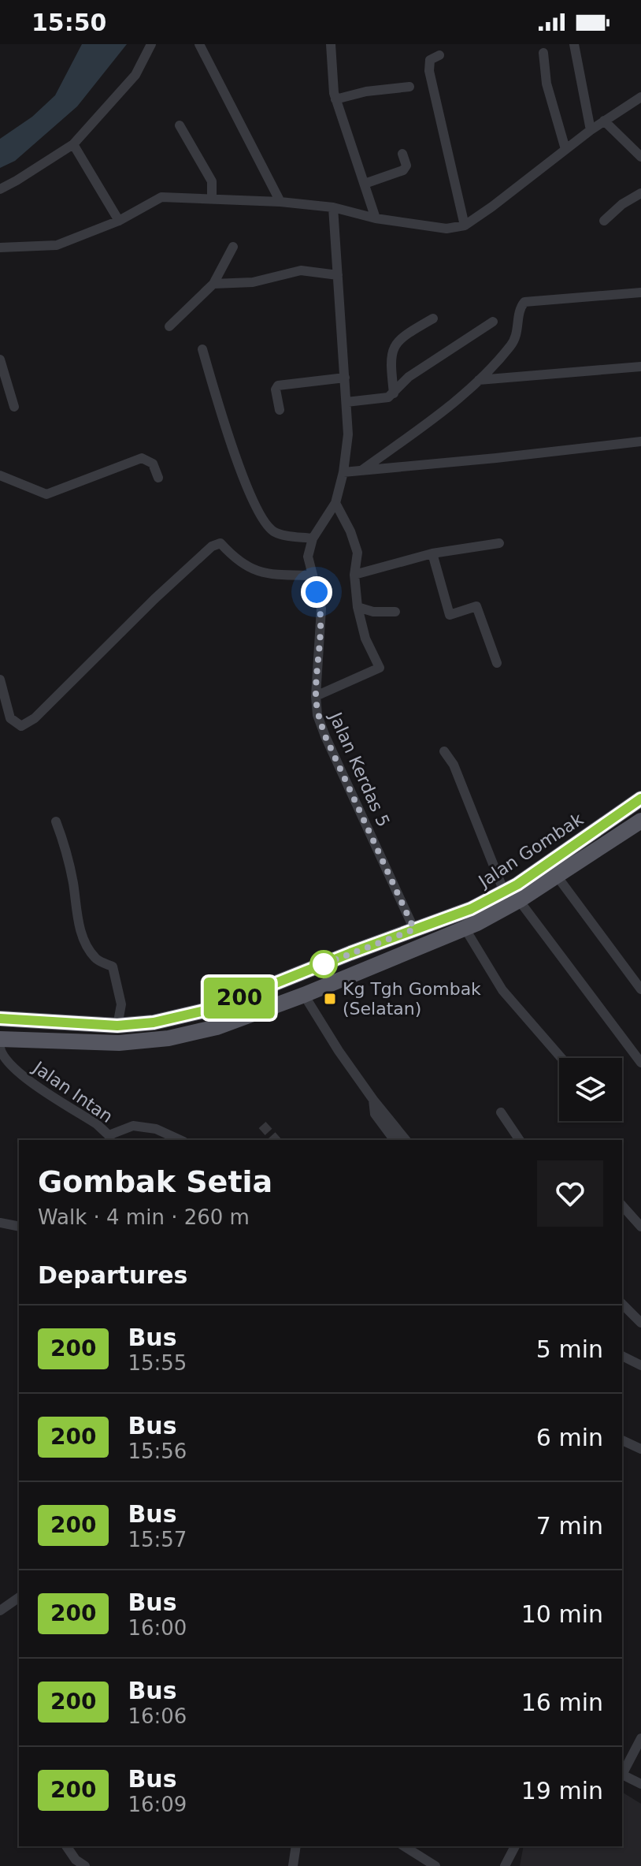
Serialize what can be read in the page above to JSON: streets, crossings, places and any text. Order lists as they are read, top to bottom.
{
  "streets": {
    "main road": ["Jalan Gombak"],
    "street": ["Jalan Kerdas 5", "Jalan Intan"]
  },
  "crossings": [
    ["Jalan Kerdas 5", "Jalan Gombak"]
  ],
  "places": {
    "transit": ["Kg Tgh Gombak (Selatan)"]
  },
  "lines": ["bus line 200"],
  "page": {
    "status": "15:50",
    "on_map": "200",
    "heading": [
      ["Gombak Setia", "Walk · 4 min · 260 m"],
      "Departures"
    ],
    "list": [
      {
        "mark": "200",
        "name": "Bus",
        "note": "15:55",
        "value": "5 min"
      },
      {
        "mark": "200",
        "name": "Bus",
        "note": "15:56",
        "value": "6 min"
      },
      {
        "mark": "200",
        "name": "Bus",
        "note": "15:57",
        "value": "7 min"
      },
      {
        "mark": "200",
        "name": "Bus",
        "note": "16:00",
        "value": "10 min"
      },
      {
        "mark": "200",
        "name": "Bus",
        "note": "16:06",
        "value": "16 min"
      },
      {
        "mark": "200",
        "name": "Bus",
        "note": "16:09",
        "value": "19 min"
      }
    ]
  }
}
